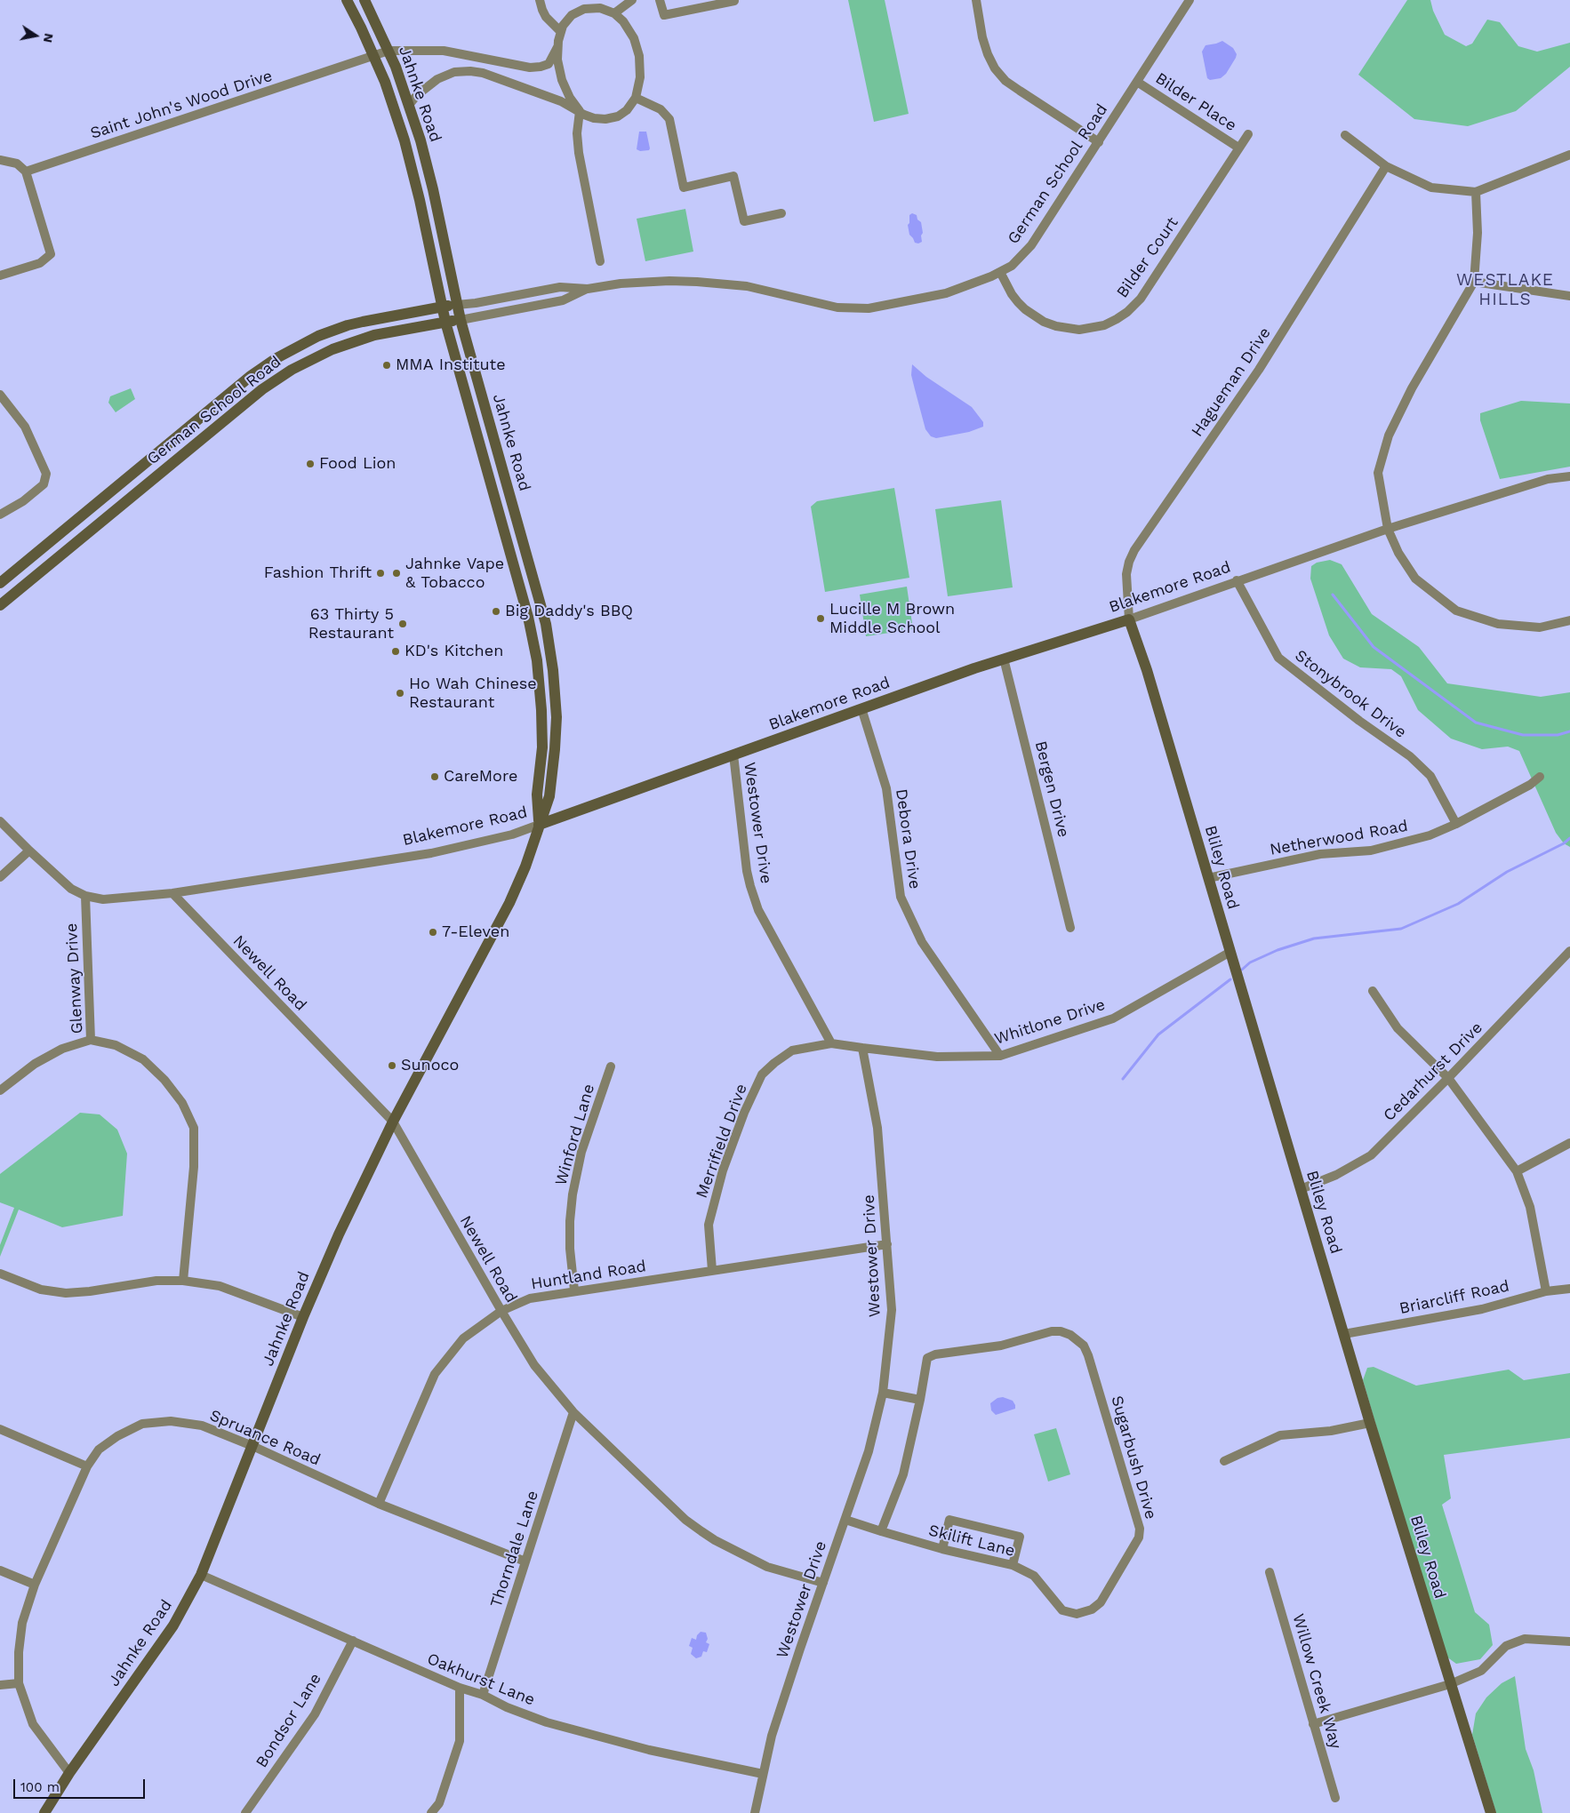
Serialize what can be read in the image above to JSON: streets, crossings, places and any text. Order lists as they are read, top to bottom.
{
  "streets": {
    "street": [
      "Jahnke Road",
      "Bilder Place",
      "Saint John's Wood Drive",
      "German School Road",
      "Bilder Court",
      "Hagueman Drive",
      "Blakemore Road",
      "Stonybrook Drive",
      "Bergen Drive",
      "Westower Drive",
      "Netherwood Road",
      "Debora Drive",
      "Bliley Road",
      "Newell Road",
      "Glenway Drive",
      "Whitlone Drive",
      "Cedarhurst Drive",
      "Winford Lane",
      "Merrifield Drive",
      "Huntland Road",
      "Briarcliff Road",
      "Spruance Road",
      "Sugarbush Drive",
      "Skilift Lane",
      "Thorndale Lane",
      "Oakhurst Lane",
      "Willow Creek Way",
      "Bondsor Lane"
    ]
  },
  "crossings": [
    ["Jahnke Road", "Saint John's Wood Drive"],
    ["Jahnke Road", "German School Road"],
    ["Jahnke Road", "Blakemore Road"],
    ["Jahnke Road", "Newell Road"],
    ["Jahnke Road", "Spruance Road"],
    ["Jahnke Road", "Oakhurst Lane"],
    ["Bilder Place", "German School Road"],
    ["Bilder Place", "Bilder Court"],
    ["German School Road", "Bilder Court"],
    ["Hagueman Drive", "Blakemore Road"],
    ["Hagueman Drive", "Bliley Road"],
    ["Blakemore Road", "Stonybrook Drive"],
    ["Blakemore Road", "Bergen Drive"],
    ["Blakemore Road", "Westower Drive"],
    ["Blakemore Road", "Debora Drive"],
    ["Blakemore Road", "Bliley Road"],
    ["Blakemore Road", "Newell Road"],
    ["Blakemore Road", "Glenway Drive"],
    ["Stonybrook Drive", "Netherwood Road"],
    ["Westower Drive", "Newell Road"],
    ["Westower Drive", "Whitlone Drive"],
    ["Westower Drive", "Merrifield Drive"],
    ["Westower Drive", "Huntland Road"],
    ["Westower Drive", "Skilift Lane"],
    ["Westower Drive", "Oakhurst Lane"],
    ["Netherwood Road", "Bliley Road"],
    ["Debora Drive", "Whitlone Drive"],
    ["Bliley Road", "Whitlone Drive"],
    ["Bliley Road", "Cedarhurst Drive"],
    ["Bliley Road", "Briarcliff Road"],
    ["Newell Road", "Huntland Road"],
    ["Newell Road", "Thorndale Lane"],
    ["Winford Lane", "Huntland Road"],
    ["Merrifield Drive", "Huntland Road"],
    ["Huntland Road", "Spruance Road"],
    ["Spruance Road", "Thorndale Lane"],
    ["Sugarbush Drive", "Skilift Lane"],
    ["Thorndale Lane", "Oakhurst Lane"],
    ["Oakhurst Lane", "Bondsor Lane"]
  ],
  "districts": ["WESTLAKE HILLS"],
  "places": [
    "MMA Institute",
    "Food Lion",
    "Fashion Thrift",
    "Jahnke Vape & Tobacco",
    "Big Daddy's BBQ",
    "Lucille M Brown Middle School",
    "63 Thirty 5 Restaurant",
    "KD's Kitchen",
    "Ho Wah Chinese Restaurant",
    "CareMore",
    "7-Eleven",
    "Sunoco"
  ],
  "scale_bar": "100 m",
  "north": "right"
}
